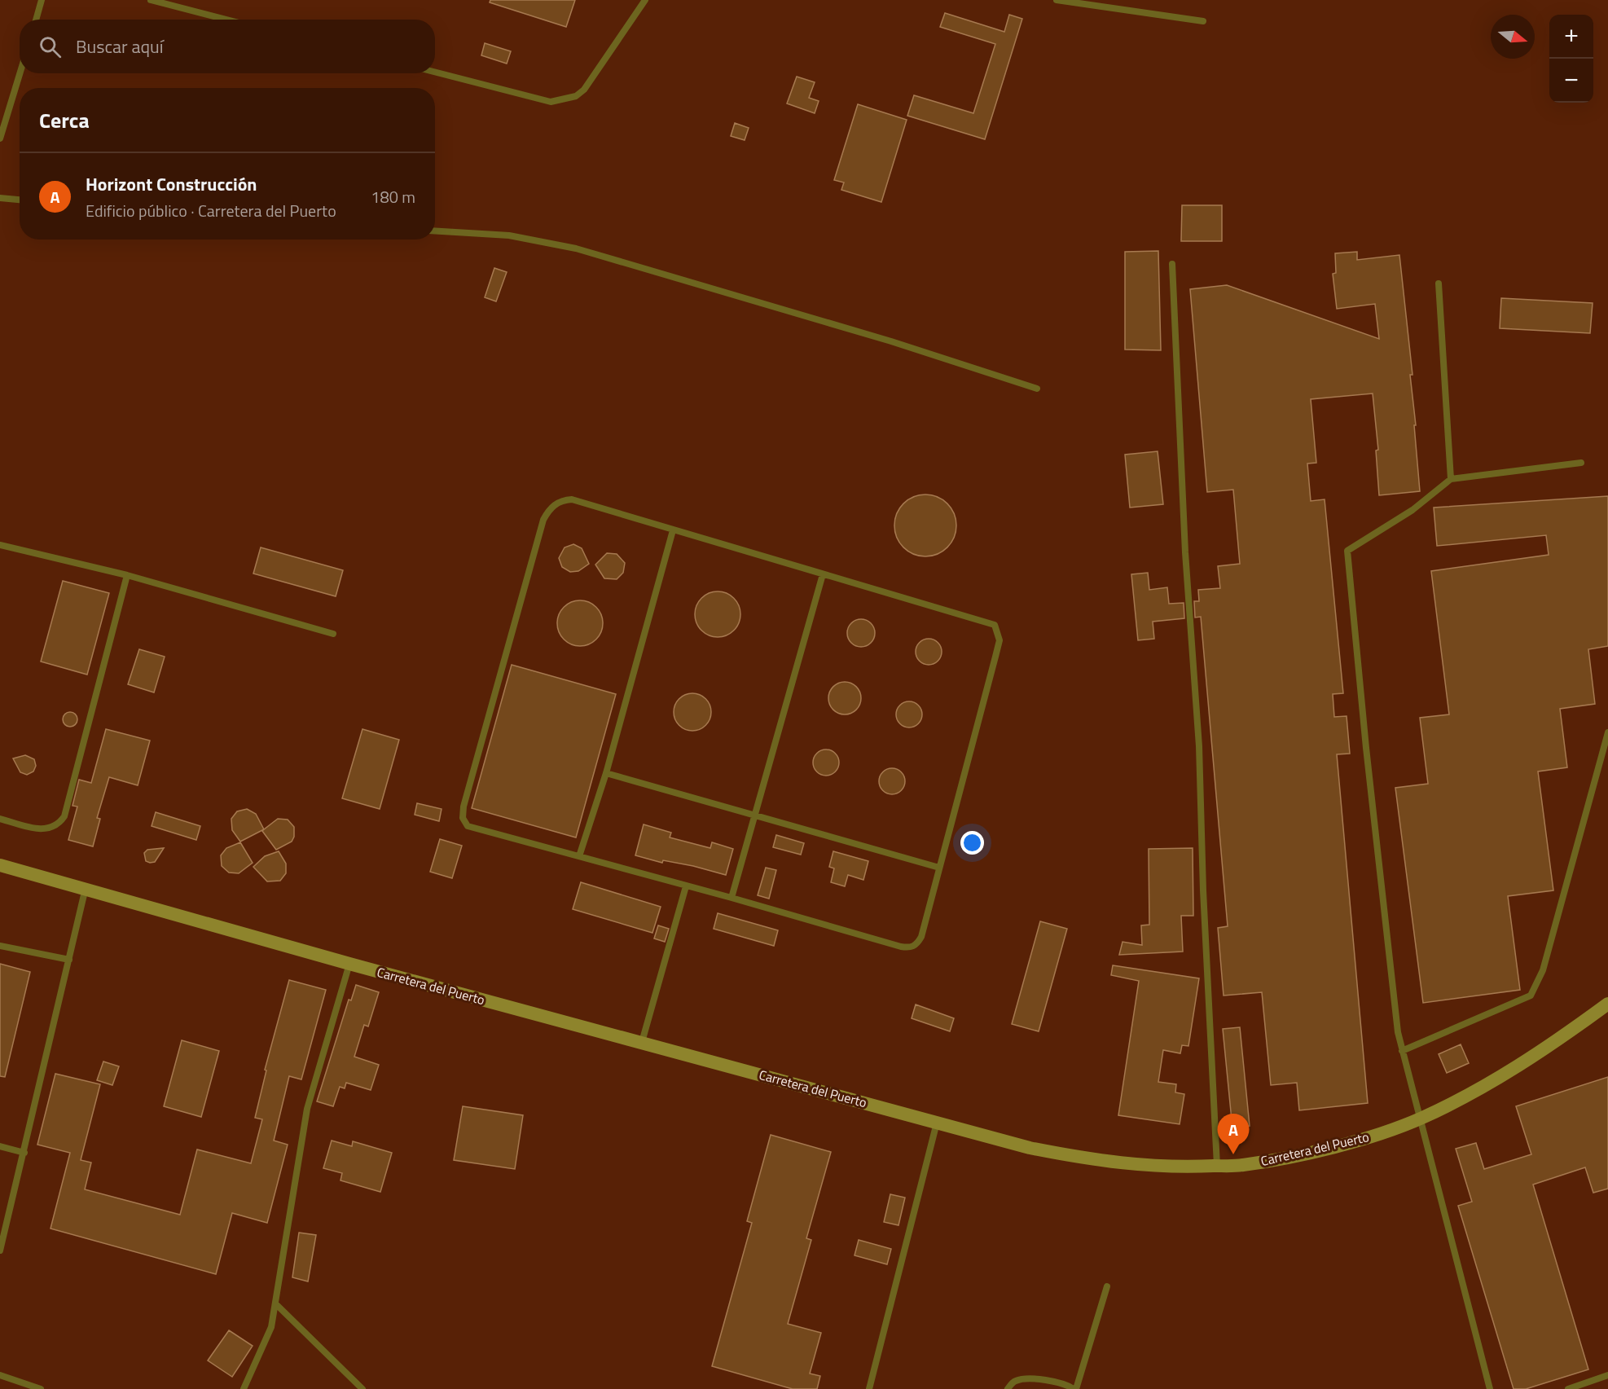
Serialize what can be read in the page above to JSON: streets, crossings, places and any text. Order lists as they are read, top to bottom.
{
  "streets": {
    "main road": ["Carretera del Puerto"]
  },
  "north": "right",
  "page": {
    "map_buttons": ["+", "−"],
    "search": "Buscar aquí",
    "heading": "Cerca",
    "list": [
      {
        "mark": "A",
        "name": "Horizont Construcción",
        "note": "Edificio público · Carretera del Puerto",
        "value": "180 m"
      }
    ],
    "pins": "A"
  }
}
